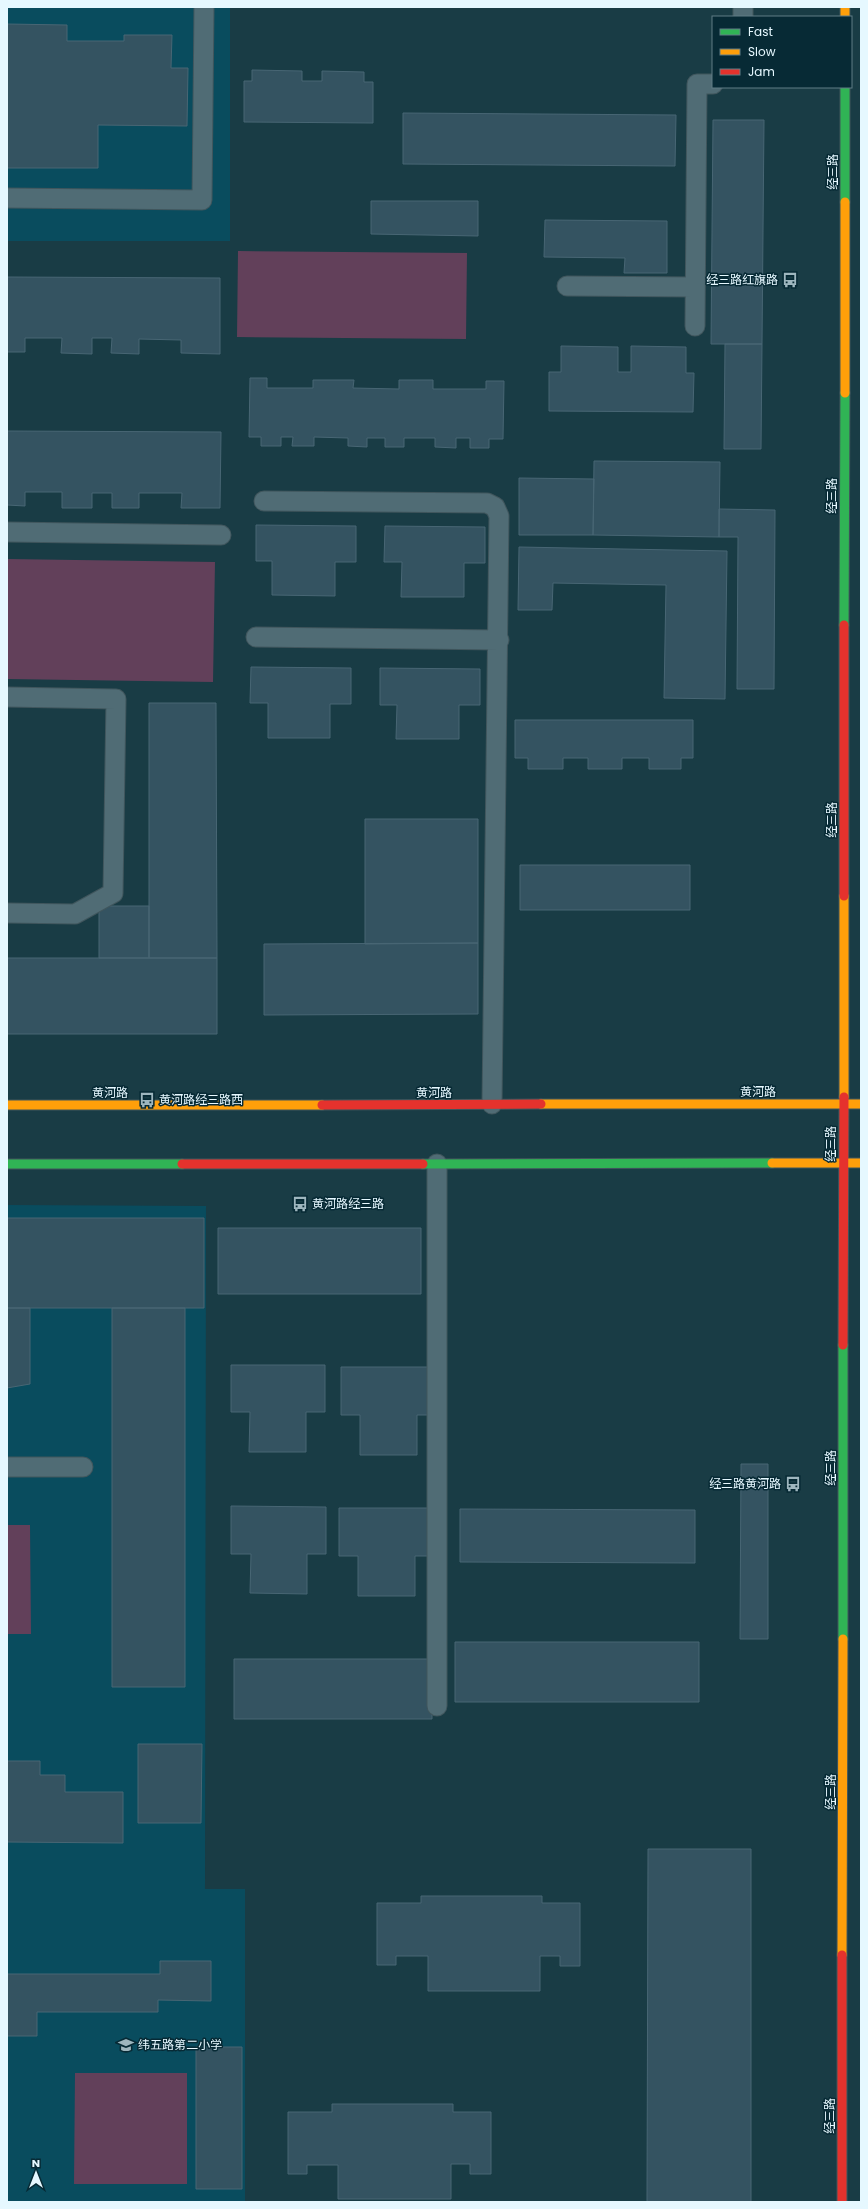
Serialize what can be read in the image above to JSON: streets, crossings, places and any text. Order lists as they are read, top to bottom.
{
  "streets": {
    "main road": ["经三路", "黄河路"]
  },
  "crossings": [
    ["经三路", "黄河路"]
  ],
  "places": {
    "bus stop": [
      "经三路红旗路",
      "黄河路经三路西",
      "黄河路经三路",
      "经三路黄河路"
    ],
    "school or university": ["纬五路第二小学"]
  },
  "legend": ["Fast", "Slow", "Jam"],
  "north": "top"
}
